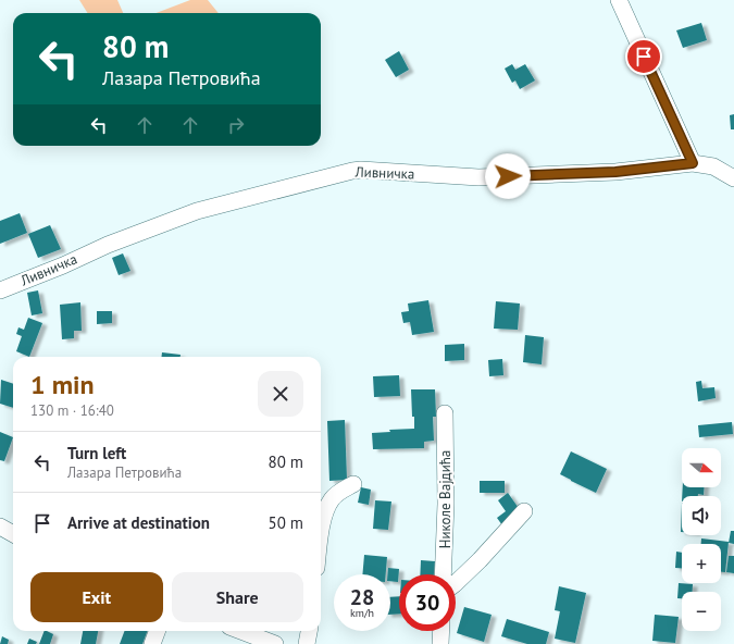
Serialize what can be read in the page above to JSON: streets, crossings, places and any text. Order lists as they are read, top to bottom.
{
  "streets": {
    "street": ["Ливничка", "Николе Вајдића"]
  },
  "north": "right",
  "page": {
    "turn": ["80 m", "Лазара Петровића"],
    "heading": ["1 min", "130 m · 16:40"],
    "list": [
      {
        "name": "Turn left",
        "note": "Лазара Петровића",
        "value": "80 m"
      },
      {
        "name": "Arrive at destination",
        "value": "50 m"
      }
    ],
    "map_buttons": ["+", "−"],
    "buttons": ["Exit", "Share"],
    "speed": "28 km/h",
    "limit": "30"
  }
}
